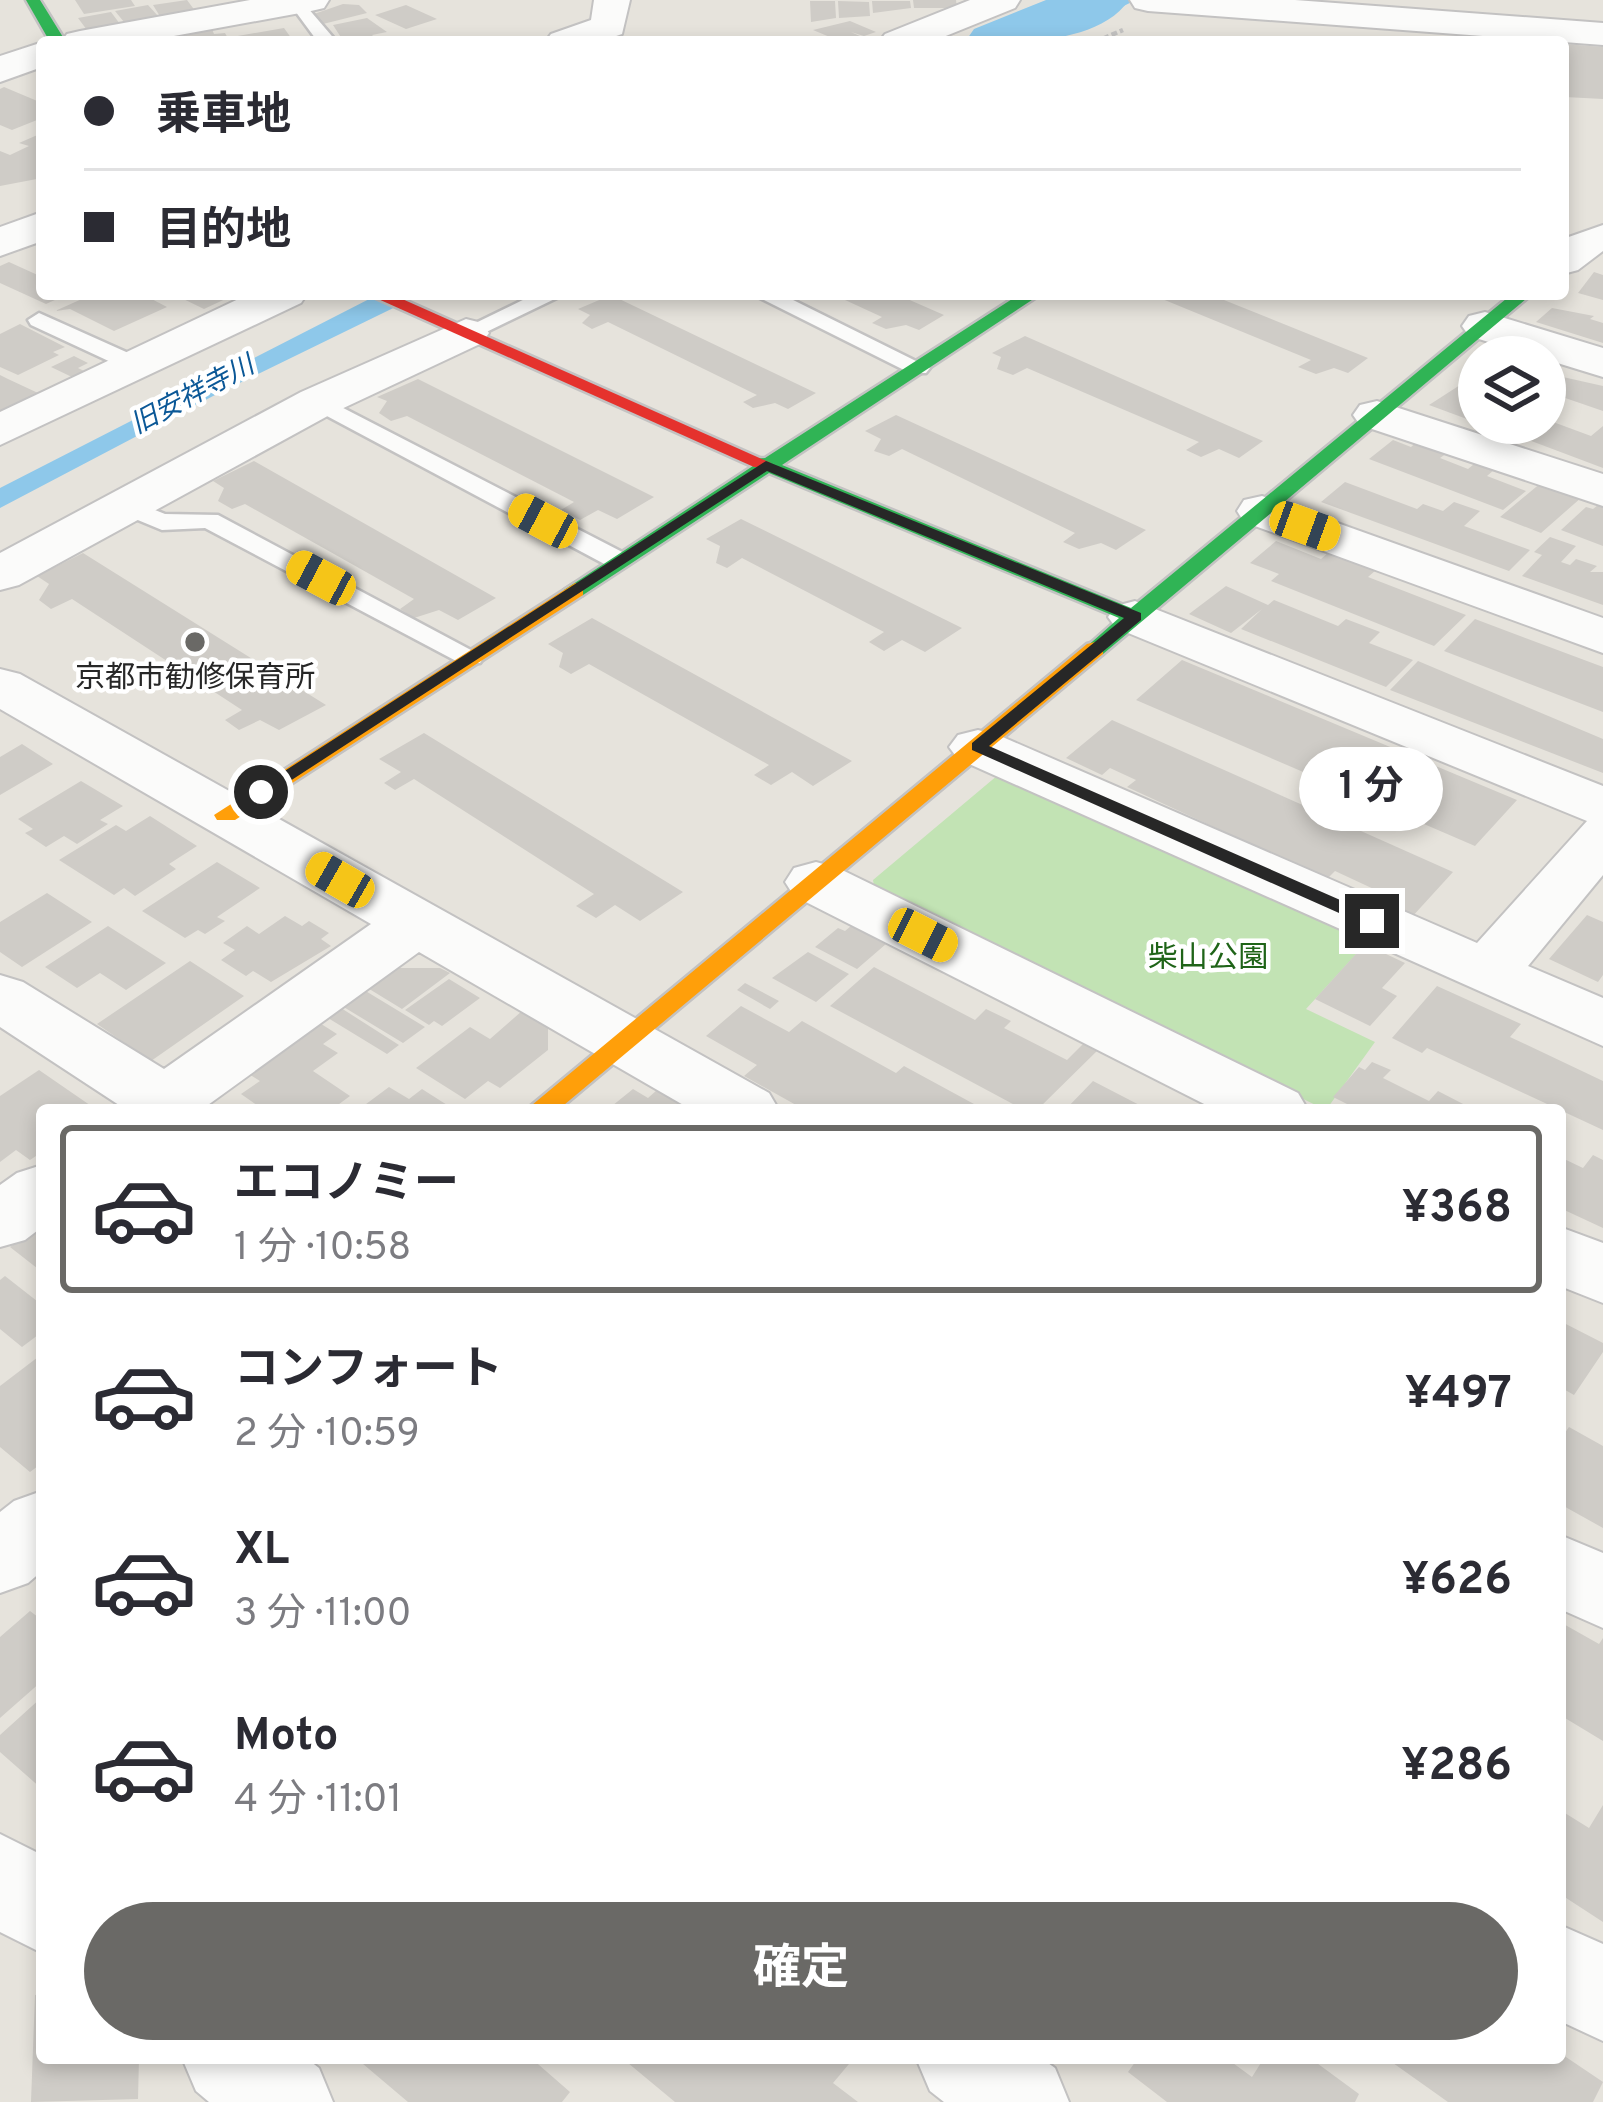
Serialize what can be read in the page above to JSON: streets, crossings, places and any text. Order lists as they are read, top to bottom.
{
  "water": ["旧安祥寺川"],
  "parks": ["柴山公園"],
  "places": ["京都市勧修保育所"],
  "page": {
    "banner": ["乗車地", "目的地"],
    "bubble": "1 分",
    "list": [
      {
        "name": "エコノミー",
        "note": "1 分 · 10:58",
        "value": "¥368"
      },
      {
        "name": "コンフォート",
        "note": "2 分 · 10:59",
        "value": "¥497"
      },
      {
        "name": "XL",
        "note": "3 分 · 11:00",
        "value": "¥626"
      },
      {
        "name": "Moto",
        "note": "4 分 · 11:01",
        "value": "¥286"
      }
    ],
    "buttons": "確定"
  }
}
